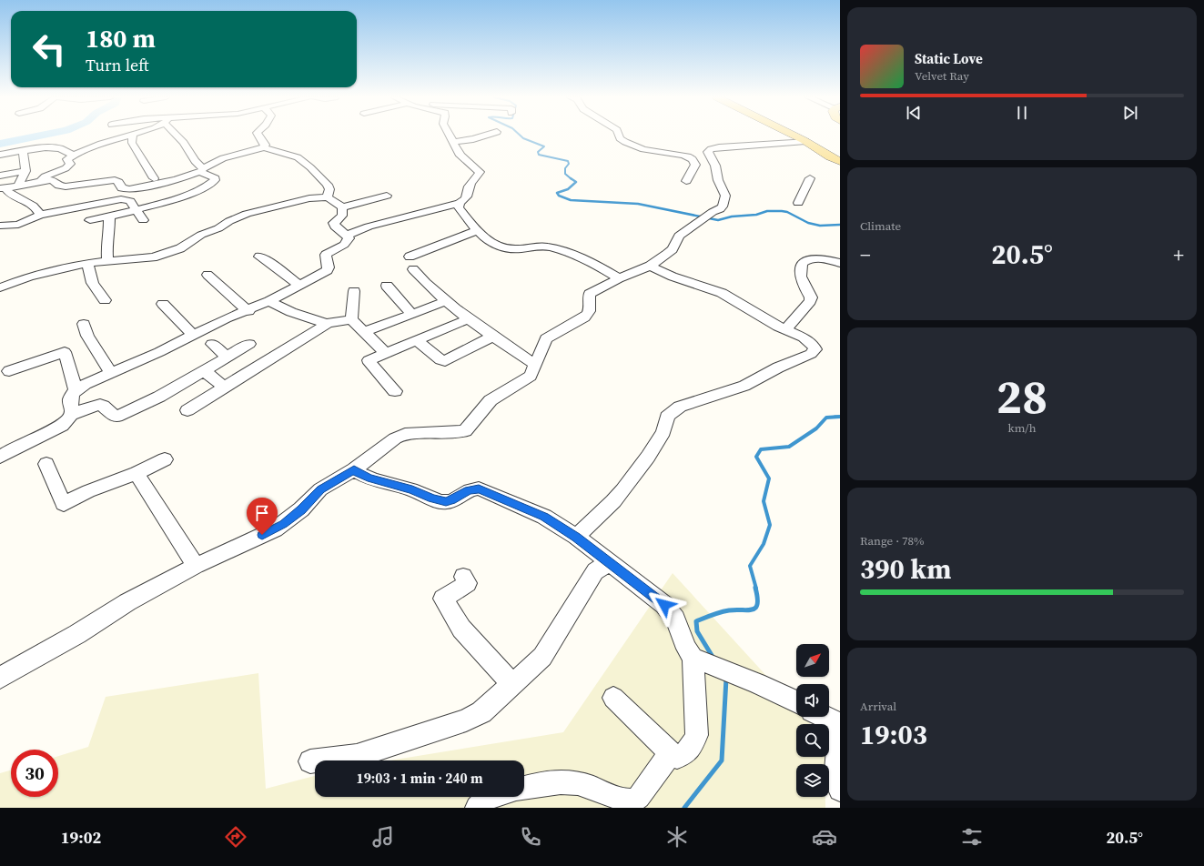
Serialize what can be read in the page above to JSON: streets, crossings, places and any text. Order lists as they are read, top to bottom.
{
  "north": "top right",
  "page": {
    "turn": ["180 m", "Turn left"],
    "song": ["Static Love", "Velvet Ray"],
    "tile": [
      "Climate",
      ["28", "km/h"],
      ["Range · 78%", "390 km"],
      ["Arrival", "19:03"]
    ],
    "heat": ["−", "20.5°", "+"],
    "limit": "30",
    "trip": "19:03 · 1 min · 240 m",
    "tabs": ["19:02", "20.5°"]
  }
}
